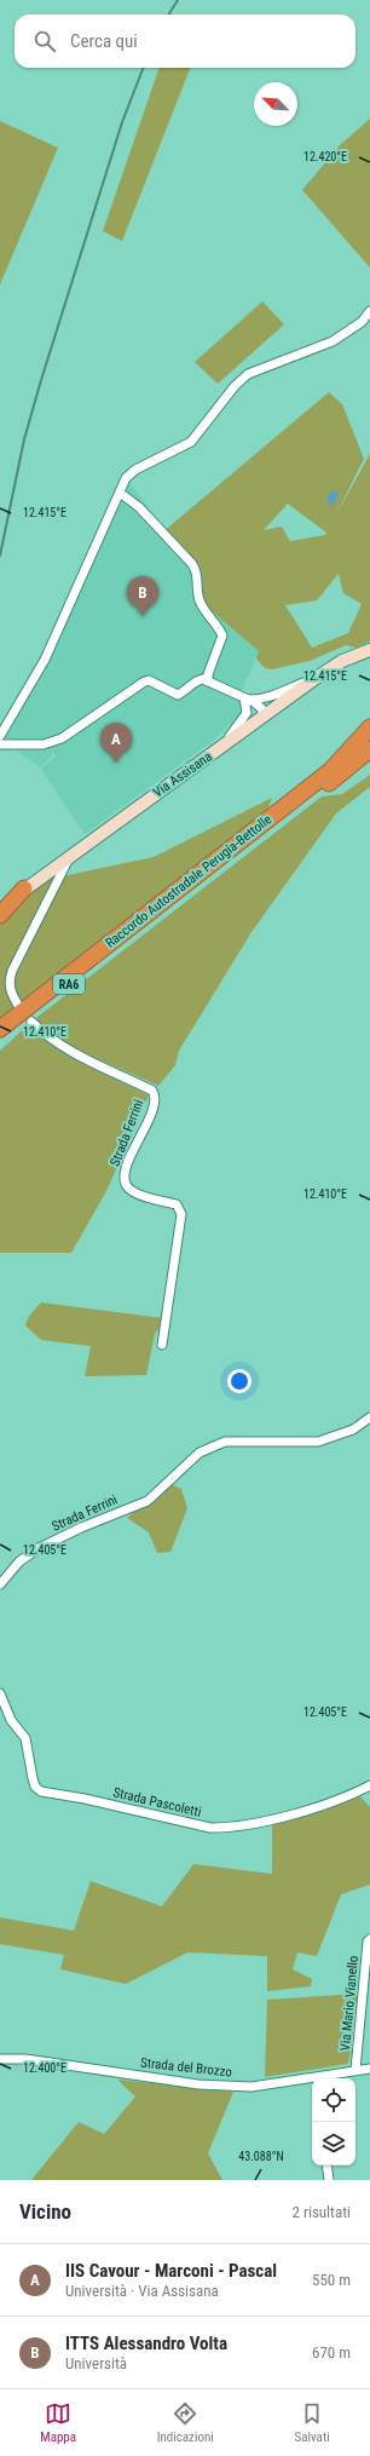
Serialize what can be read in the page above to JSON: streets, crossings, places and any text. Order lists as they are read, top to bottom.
{
  "streets": {
    "highway": ["Raccordo Autostradale Perugia-Bettolle", "RA6"],
    "main road": ["Via Assisana"],
    "street": [
      "Strada Ferrini",
      "Strada Pascoletti",
      "Via Mario Vianello",
      "Strada del Brozzo"
    ]
  },
  "crossings": [
    ["Raccordo Autostradale Perugia-Bettolle", "RA6"],
    ["Via Mario Vianello", "Strada del Brozzo"]
  ],
  "north": "top left",
  "page": {
    "search": "Cerca qui",
    "pins": ["B", "A"],
    "heading": ["Vicino", "2 risultati"],
    "list": [
      {
        "mark": "A",
        "name": "IIS Cavour - Marconi - Pascal",
        "note": "Università · Via Assisana",
        "value": "550 m"
      },
      {
        "mark": "B",
        "name": "ITTS Alessandro Volta",
        "note": "Università",
        "value": "670 m"
      }
    ],
    "nav": ["Mappa", "Indicazioni", "Salvati"]
  },
  "coordinates": [
    "12.420°E",
    "12.415°E",
    "12.410°E",
    "12.405°E",
    "12.400°E",
    "43.088°N"
  ]
}
